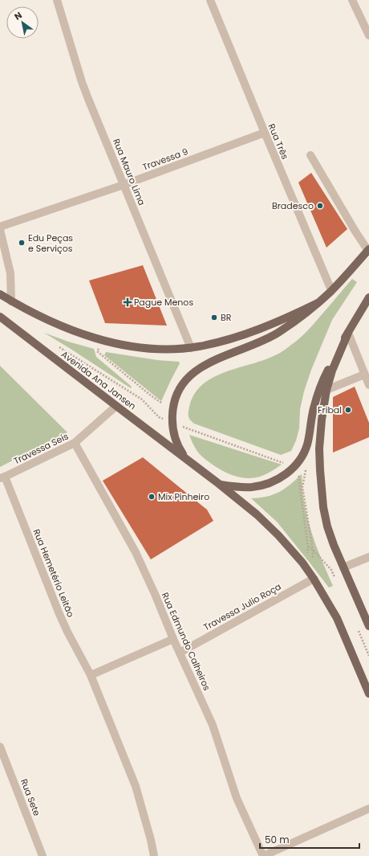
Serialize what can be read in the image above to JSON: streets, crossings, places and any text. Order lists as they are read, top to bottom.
{
  "streets": {
    "main road": ["Avenida Ana Jansen"],
    "street": [
      "Rua Três",
      "Travessa 9",
      "Rua Mauro Lima",
      "Travessa Seis",
      "Rua Hemetério Leitão",
      "Travessa Julio Roça",
      "Rua Edmundo Calheiros",
      "Rua Sete"
    ]
  },
  "crossings": [
    ["Rua Três", "Travessa 9"],
    ["Travessa 9", "Rua Mauro Lima"],
    ["Avenida Ana Jansen", "Travessa Seis"],
    ["Avenida Ana Jansen", "Travessa Julio Roça"],
    ["Travessa Seis", "Rua Hemetério Leitão"],
    ["Travessa Seis", "Rua Edmundo Calheiros"],
    ["Travessa Julio Roça", "Rua Edmundo Calheiros"]
  ],
  "places": {
    "other": [
      "Bradesco",
      "Edu Peças e Serviços",
      "BR",
      "Fribal",
      "Mix Pinheiro"
    ],
    "health": ["Pague Menos"]
  },
  "scale_bar": "50 m",
  "north": "top left"
}
